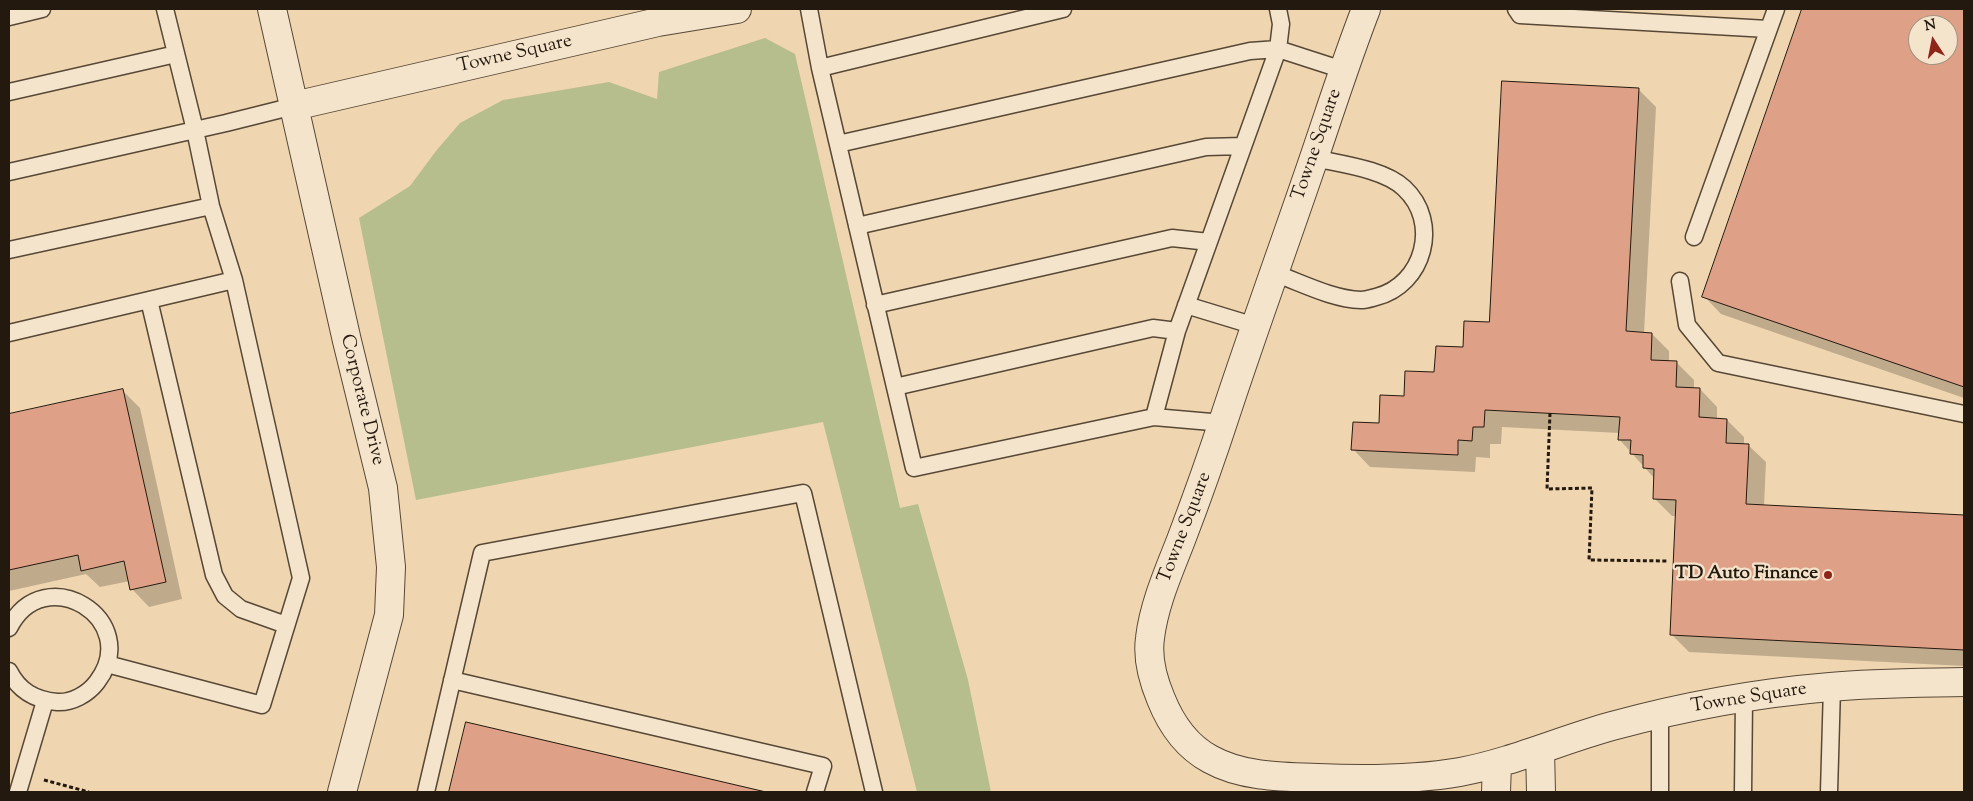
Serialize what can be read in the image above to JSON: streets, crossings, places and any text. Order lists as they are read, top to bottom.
{
  "streets": {
    "street": ["Towne Square", "Corporate Drive"]
  },
  "crossings": [
    ["Towne Square", "Corporate Drive"]
  ],
  "places": ["TD Auto Finance"],
  "north": "top"
}
